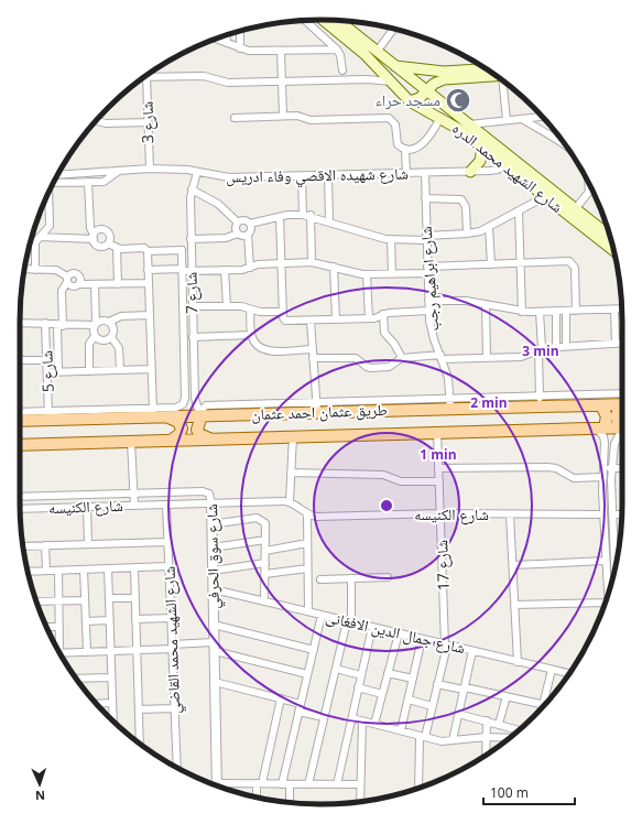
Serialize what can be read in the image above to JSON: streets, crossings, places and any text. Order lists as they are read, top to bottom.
{
  "streets": {
    "main road": ["شارع الشهيد محمد الدره", "طريق عثمان احمد عثمان"],
    "street": [
      "شارع 3",
      "شارع شهيده الاقصي وفاء ادريس",
      "شارع ابراهيم رجب",
      "شارع 7",
      "شارع 5",
      "شارع الكنيسه",
      "شارع سوق الحرفي",
      "شارع 17",
      "شارع جمال الدين الافغانى",
      "شارع الشهيد محمد القاضي"
    ]
  },
  "crossings": [
    ["شارع 3", "شارع شهيده الاقصي وفاء ادريس"],
    ["شارع الشهيد محمد الدره", "شارع شهيده الاقصي وفاء ادريس"],
    ["شارع شهيده الاقصي وفاء ادريس", "شارع ابراهيم رجب"],
    ["شارع شهيده الاقصي وفاء ادريس", "شارع 7"],
    ["شارع ابراهيم رجب", "طريق عثمان احمد عثمان"],
    ["شارع 7", "طريق عثمان احمد عثمان"],
    ["شارع 5", "طريق عثمان احمد عثمان"],
    ["طريق عثمان احمد عثمان", "شارع 17"],
    ["شارع الكنيسه", "شارع سوق الحرفي"],
    ["شارع الكنيسه", "شارع 17"],
    ["شارع الكنيسه", "شارع الشهيد محمد القاضي"],
    ["شارع سوق الحرفي", "شارع جمال الدين الافغانى"],
    ["شارع 17", "شارع جمال الدين الافغانى"]
  ],
  "places": {
    "mosque": ["مسجد حراء"]
  },
  "scale_bar": "100 m",
  "north": "bottom",
  "rings": ["3 min", "2 min", "1 min"]
}
